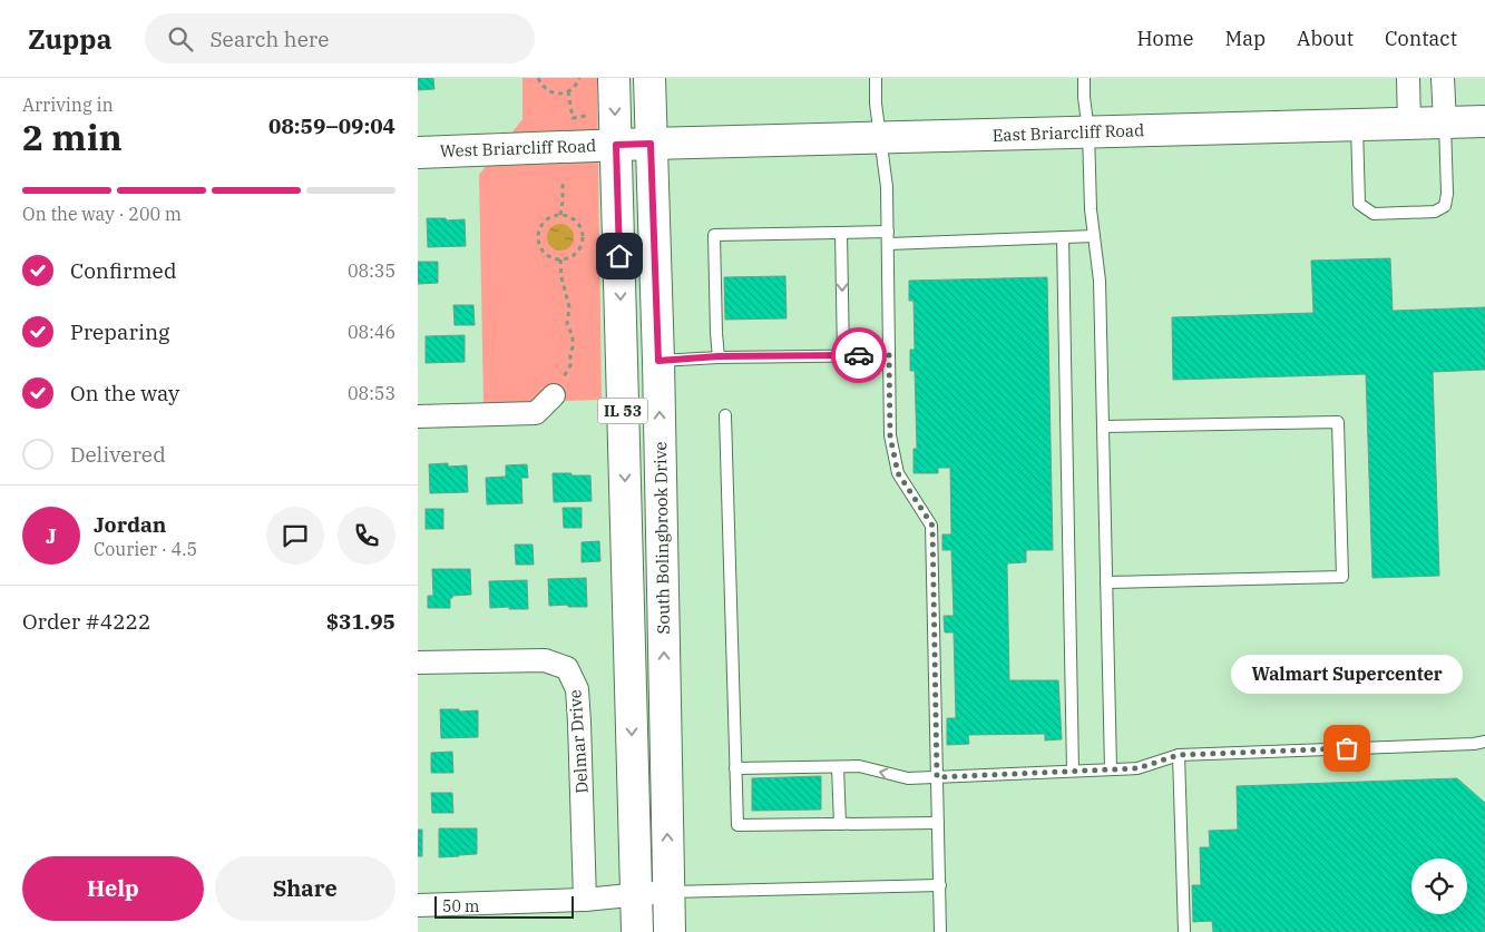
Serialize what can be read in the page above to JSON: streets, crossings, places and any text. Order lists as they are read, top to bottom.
{
  "streets": {
    "main road": [
      "East Briarcliff Road",
      "West Briarcliff Road",
      "IL 53",
      "South Bolingbrook Drive"
    ],
    "street": ["Delmar Drive"]
  },
  "crossings": [
    ["East Briarcliff Road", "West Briarcliff Road"],
    ["East Briarcliff Road", "IL 53"],
    ["East Briarcliff Road", "South Bolingbrook Drive"],
    ["West Briarcliff Road", "IL 53"],
    ["West Briarcliff Road", "South Bolingbrook Drive"],
    ["IL 53", "South Bolingbrook Drive"]
  ],
  "places": ["Walmart Supercenter"],
  "scale_bar": "50 m",
  "page": {
    "header": "Zuppa",
    "search": "Search here",
    "nav": [
      "Home",
      "Map",
      "About",
      "Contact"
    ],
    "heading": ["2 min", "Arriving in", "08:59–09:04"],
    "panel": [
      "Jordan",
      "Courier · 4.5",
      "Order #4222",
      "$31.95"
    ],
    "bar": "On the way · 200 m",
    "list": [
      ["Confirmed", "08:35"],
      ["Preparing", "08:46"],
      ["On the way", "08:53"],
      "Delivered"
    ],
    "round": "J",
    "bubble": "Walmart Supercenter",
    "buttons": ["Help", "Share"],
    "scale": "50 m"
  }
}
